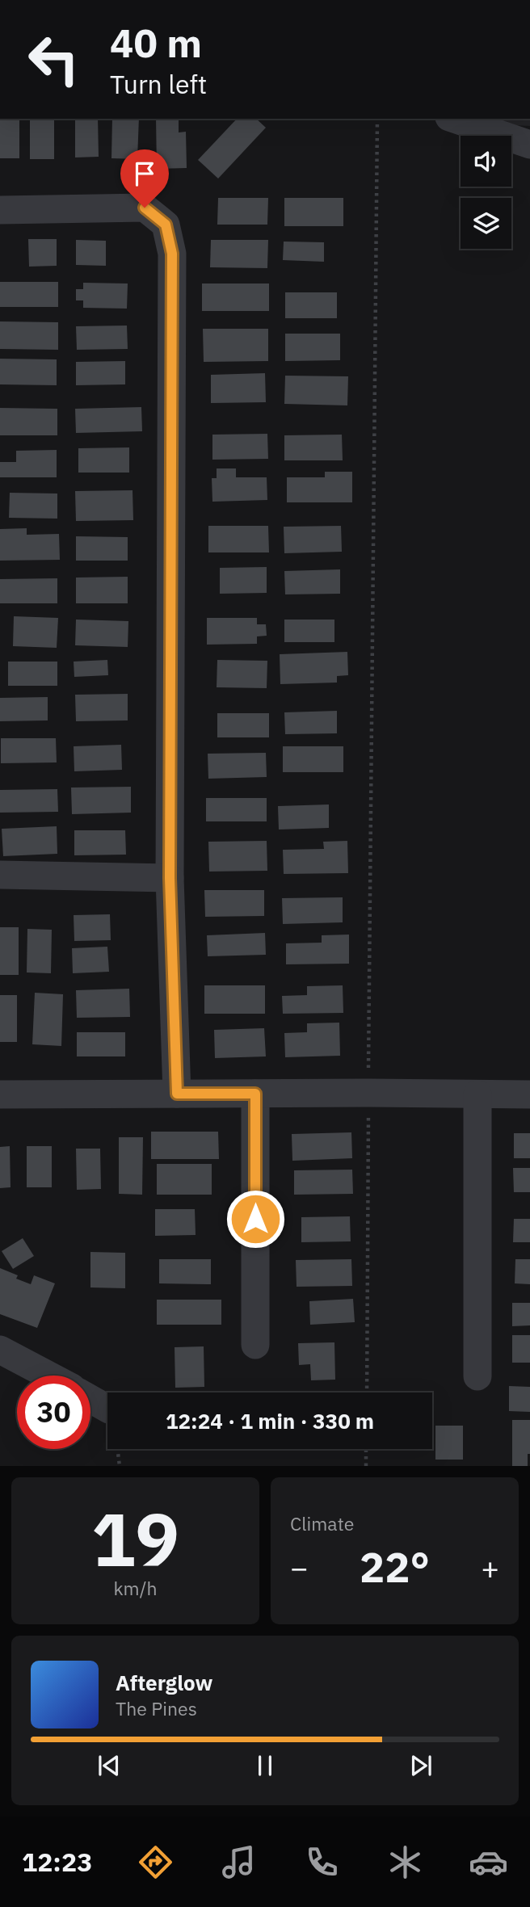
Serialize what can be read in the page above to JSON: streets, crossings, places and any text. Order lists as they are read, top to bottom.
{
  "page": {
    "turn": ["40 m", "Turn left"],
    "limit": "30",
    "trip": "12:24 · 1 min · 330 m",
    "tile": [
      ["19", "km/h"],
      "Climate"
    ],
    "heat": ["−", "22°", "+"],
    "song": ["Afterglow", "The Pines"],
    "tabs": "12:23"
  }
}
